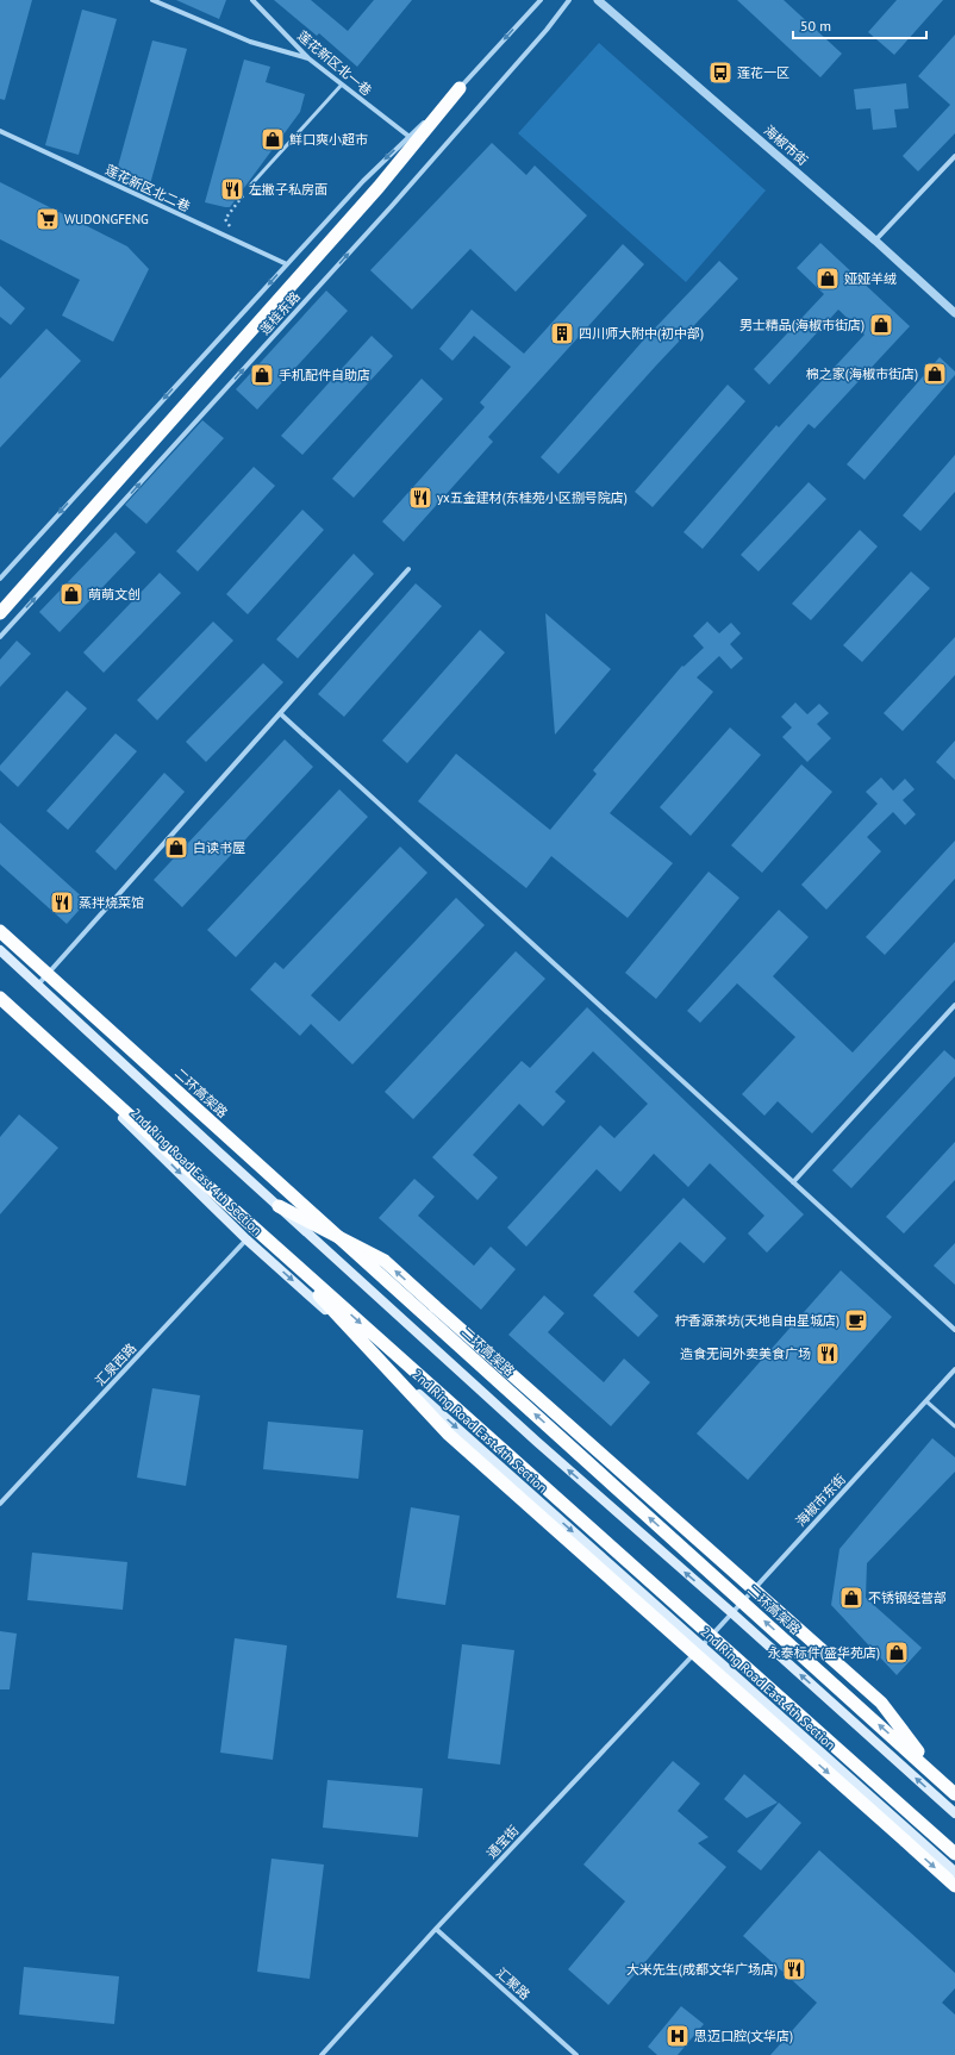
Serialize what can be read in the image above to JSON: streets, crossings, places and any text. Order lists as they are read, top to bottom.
{
  "streets": {
    "highway": ["二环高架路"],
    "main road": ["2nd Ring Road East 4th Section"],
    "street": [
      "莲花新区北一巷",
      "海椒市街",
      "莲花新区北二巷",
      "莲桂东路",
      "汇泉西路",
      "海椒市东街",
      "通宝街",
      "汇聚路"
    ]
  },
  "crossings": [
    ["2nd Ring Road East 4th Section", "汇泉西路"],
    ["2nd Ring Road East 4th Section", "海椒市东街"],
    ["2nd Ring Road East 4th Section", "通宝街"],
    ["海椒市东街", "通宝街"],
    ["通宝街", "汇聚路"]
  ],
  "places": {
    "bus stop": ["莲花一区"],
    "shop": [
      "鲜口爽小超市",
      "娅娅羊绒",
      "男士精品(海椒市街店)",
      "棉之家(海椒市街店)",
      "手机配件自助店",
      "萌萌文创",
      "白读书屋",
      "不锈钢经营部",
      "永泰标件(盛华苑店)"
    ],
    "restaurant": [
      "左撇子私房面",
      "yx五金建材(东桂苑小区捌号院店)",
      "蒸拌烧菜馆",
      "造食无间外卖美食广场",
      "大米先生(成都文华广场店)"
    ],
    "supermarket": ["WUDONGFENG"],
    "building": ["四川师大附中(初中部)"],
    "cafe": ["柠香源茶坊(天地自由星城店)"],
    "hospital": ["思迈口腔(文华店)"]
  },
  "scale_bar": "50 m"
}
